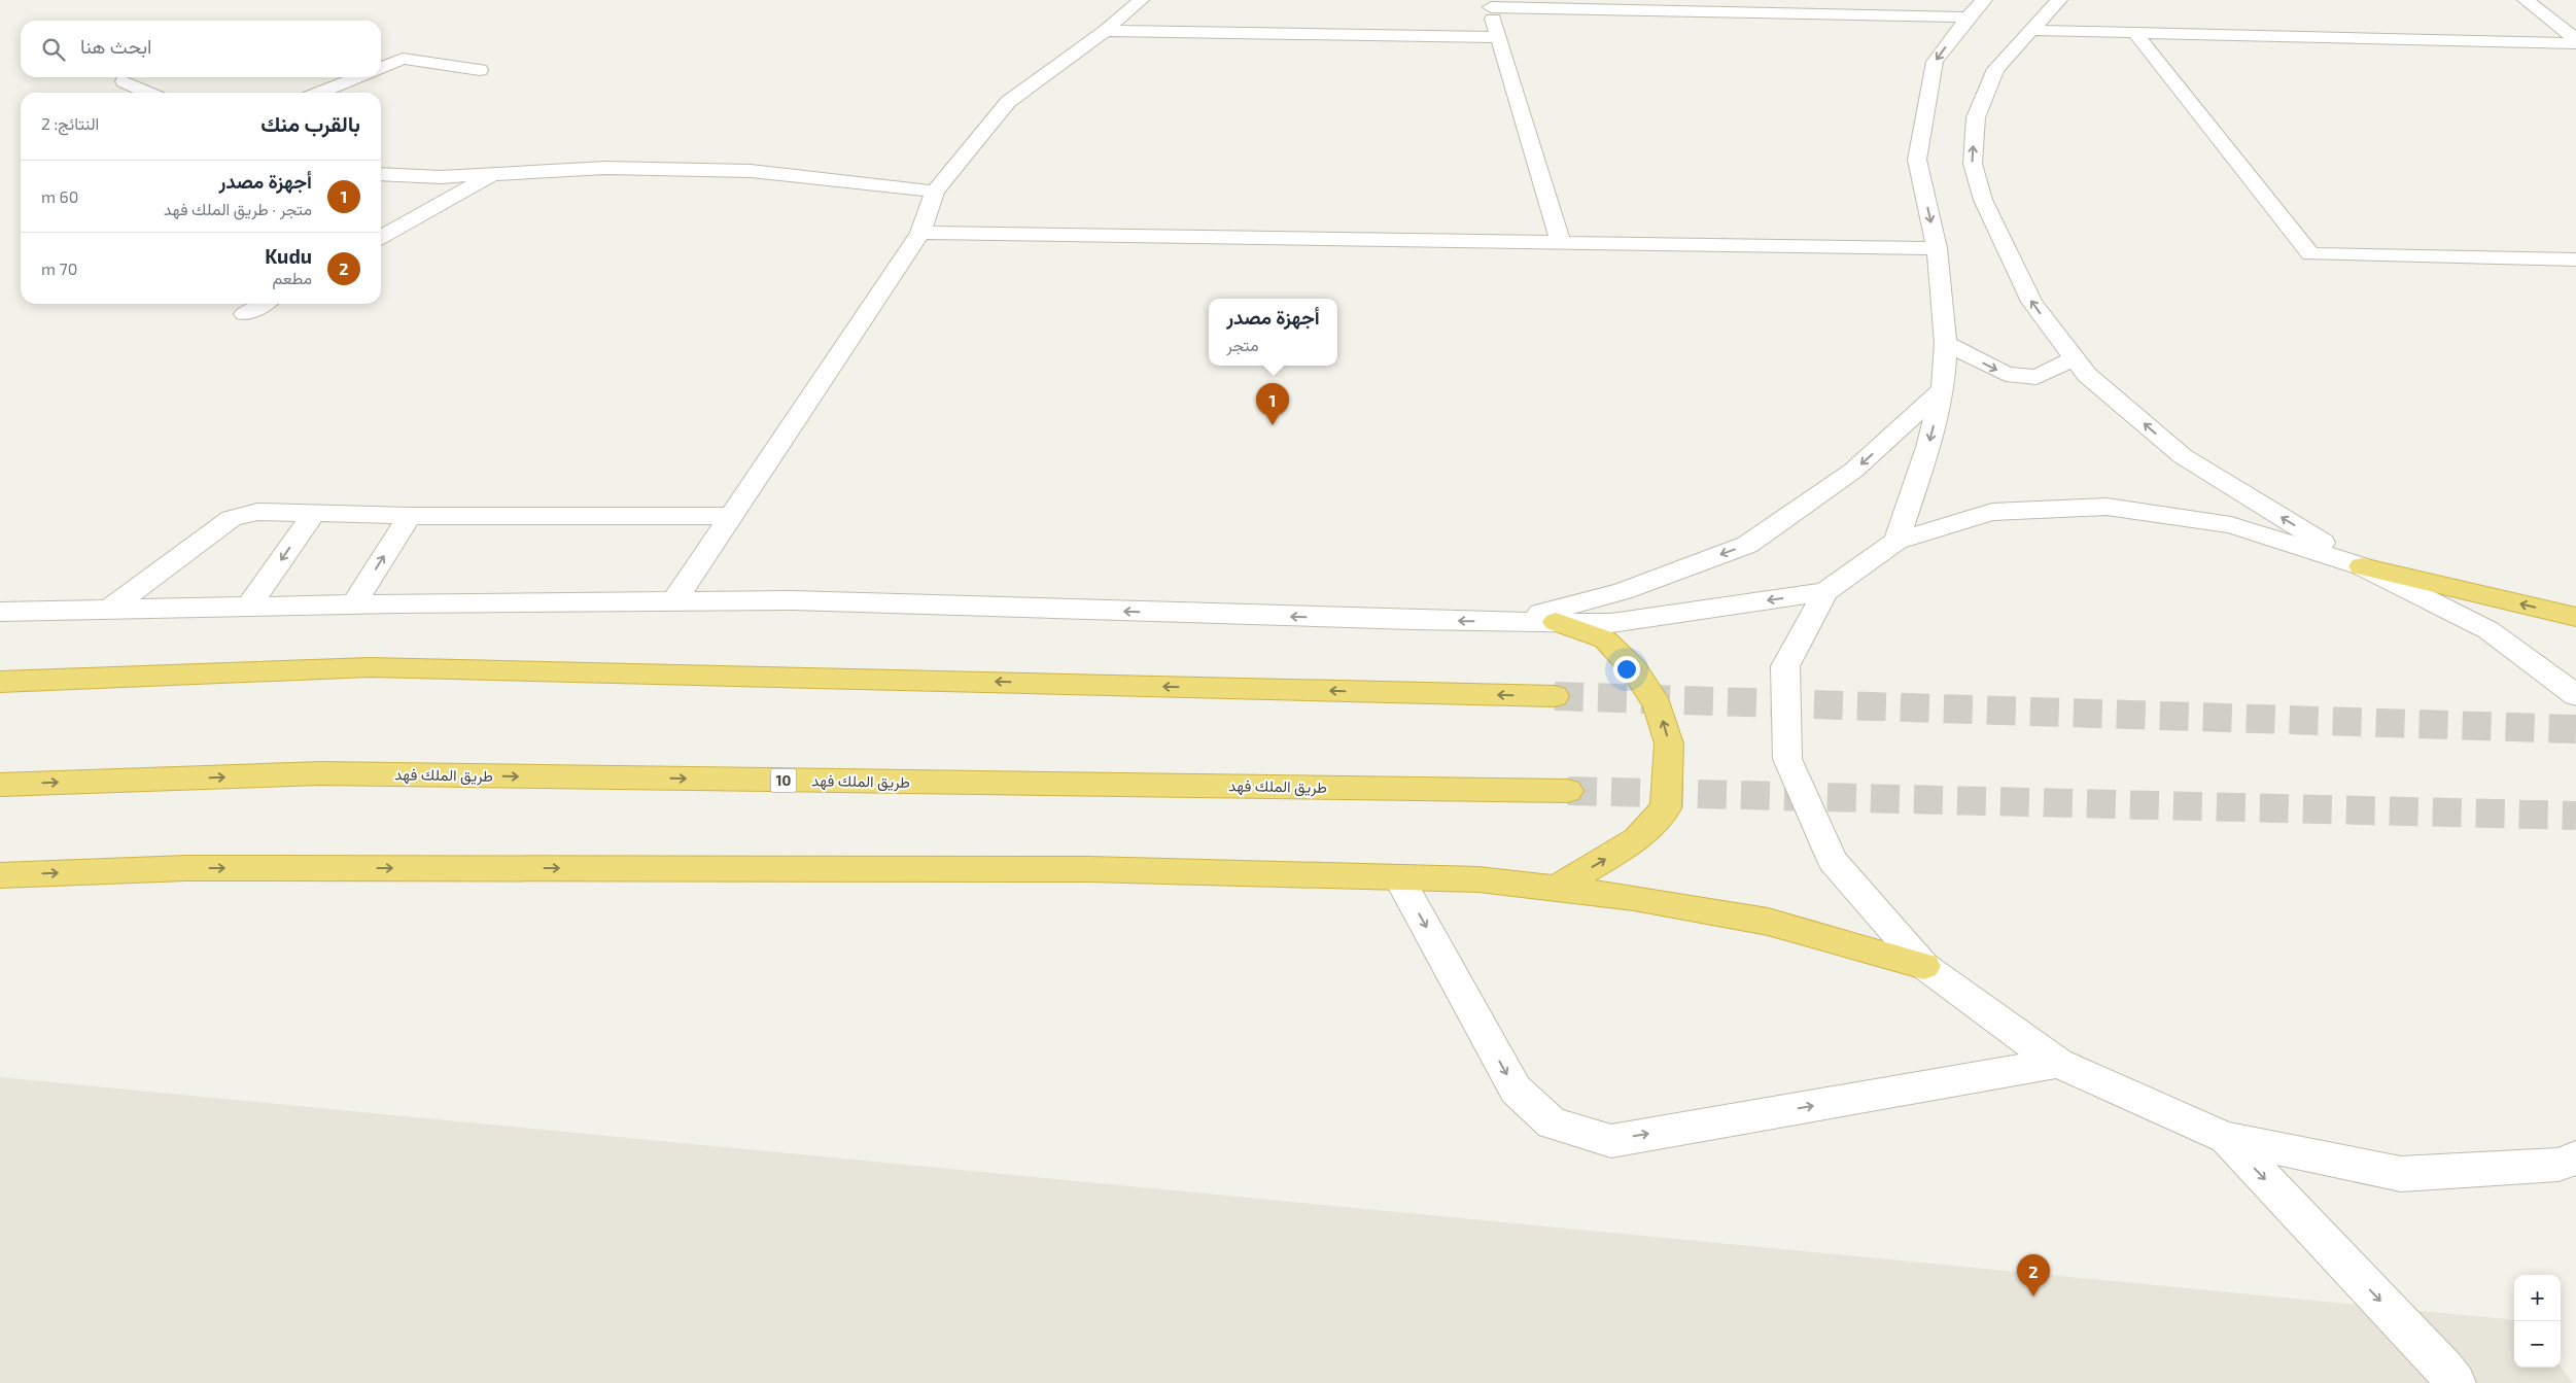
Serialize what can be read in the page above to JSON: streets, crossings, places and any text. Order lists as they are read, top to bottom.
{
  "streets": {
    "highway": ["طريق الملك فهد", "10"]
  },
  "page": {
    "search": "ابحث هنا",
    "heading": ["بالقرب منك", "النتائج: 2"],
    "list": [
      {
        "mark": "1",
        "name": "أجهزة مصدر",
        "note": "متجر · طريق الملك فهد",
        "value": "60 m"
      },
      {
        "mark": "2",
        "name": "Kudu",
        "note": "مطعم",
        "value": "70 m"
      }
    ],
    "popup": ["أجهزة مصدر", "متجر"],
    "pins": ["1", "2"],
    "map_buttons": ["+", "−"]
  }
}
